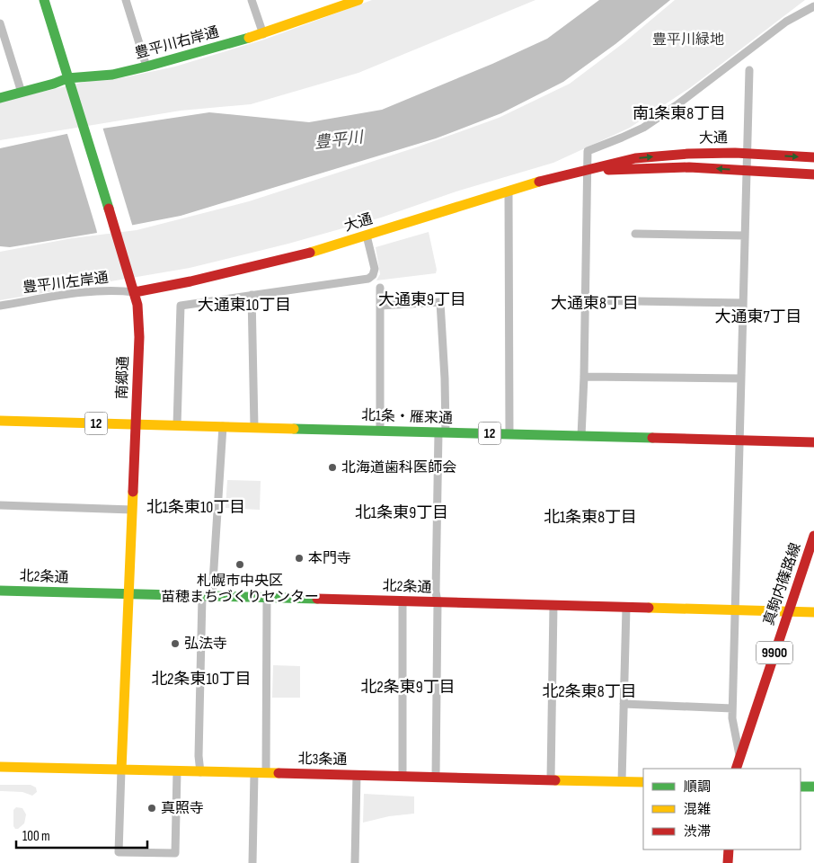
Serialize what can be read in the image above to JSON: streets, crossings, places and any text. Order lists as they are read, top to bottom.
{
  "streets": {
    "main road": [
      "豊平川右岸通",
      "大通",
      "南郷通",
      "北1条・雁来通",
      "12",
      "北2条通",
      "真駒内篠路線",
      "9900",
      "北3条通"
    ],
    "street": ["豊平川左岸通"]
  },
  "crossings": [
    ["豊平川右岸通", "南郷通"],
    ["大通", "豊平川左岸通"],
    ["大通", "南郷通"],
    ["豊平川左岸通", "南郷通"],
    ["南郷通", "北1条・雁来通"],
    ["南郷通", "北2条通"],
    ["南郷通", "北3条通"],
    ["北2条通", "真駒内篠路線"]
  ],
  "districts": [
    "南1条東8丁目",
    "大通東9丁目",
    "大通東8丁目",
    "大通東10丁目",
    "大通東7丁目",
    "北1条東10丁目",
    "北1条東9丁目",
    "北1条東8丁目",
    "北2条東10丁目",
    "北2条東9丁目",
    "北2条東8丁目"
  ],
  "water": ["豊平川"],
  "parks": ["豊平川緑地"],
  "places": [
    "北海道歯科医師会",
    "本門寺",
    "札幌市中央区 苗穂まちづくりセンター",
    "弘法寺",
    "真照寺"
  ],
  "legend": ["順調", "混雑", "渋滞"],
  "scale_bar": "100 m"
}
